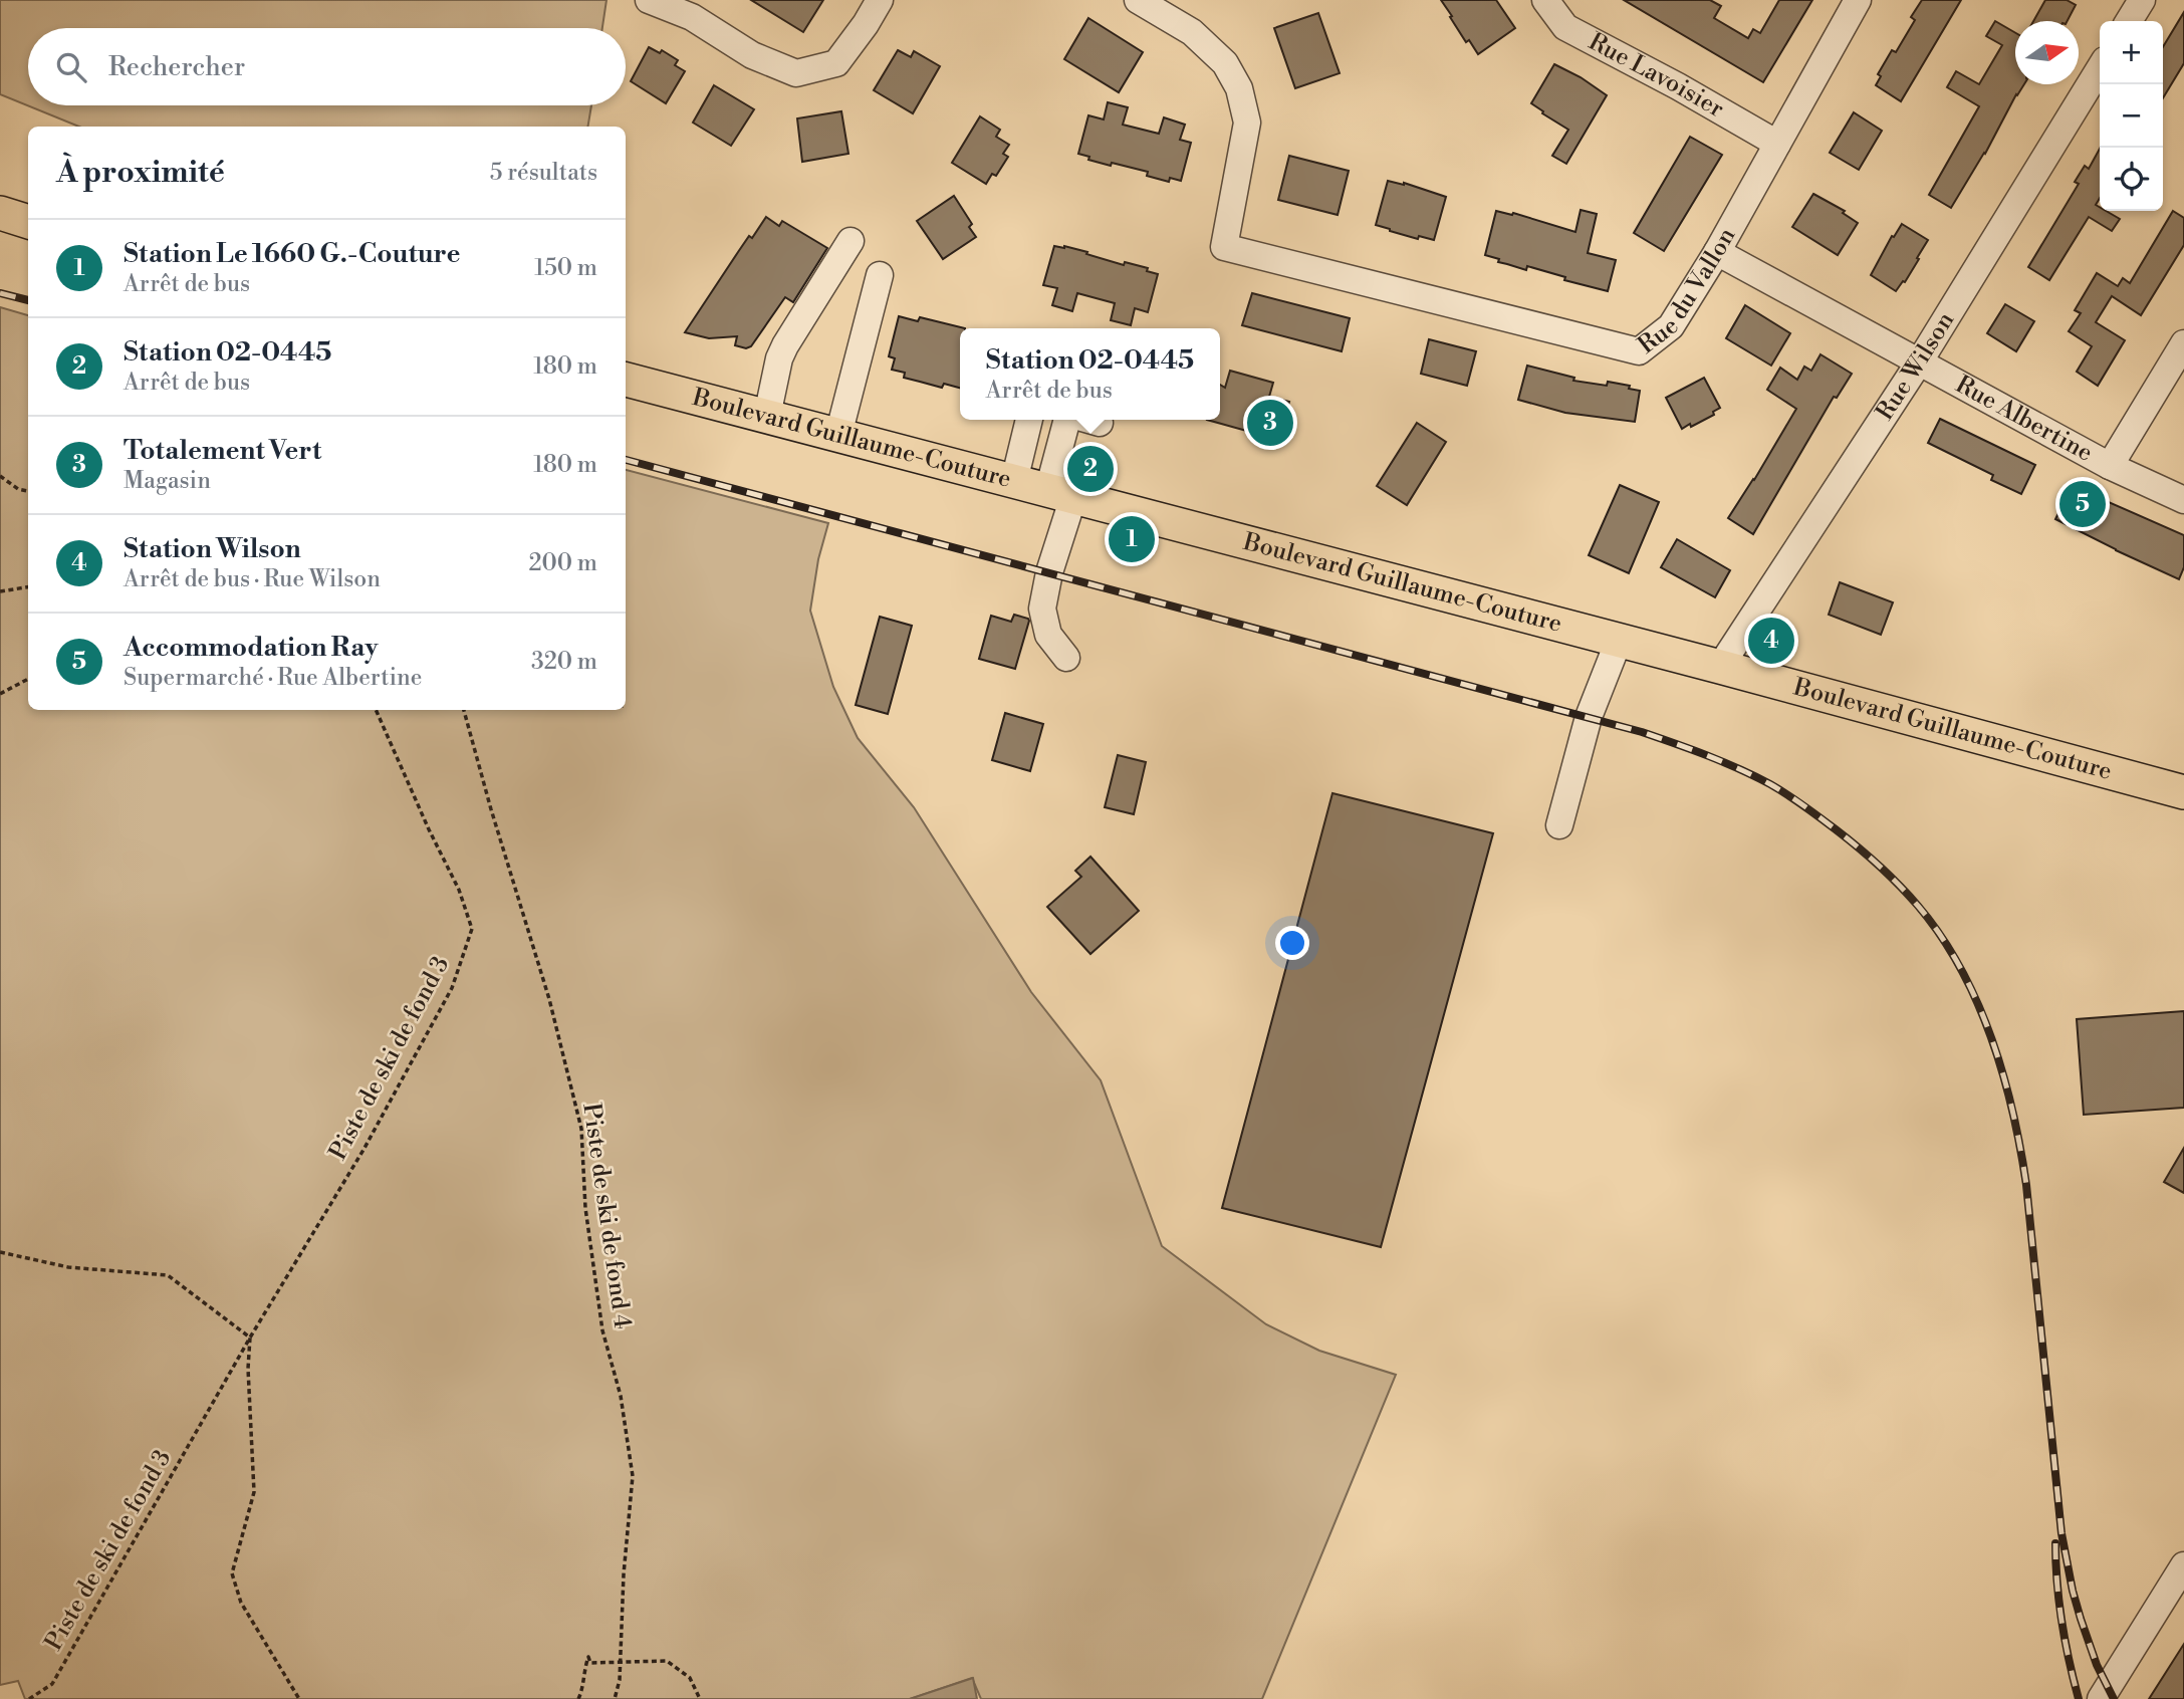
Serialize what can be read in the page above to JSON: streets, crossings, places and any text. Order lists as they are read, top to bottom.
{
  "streets": {
    "main road": ["Boulevard Guillaume-Couture"],
    "street": [
      "Rue Lavoisier",
      "Rue du Vallon",
      "Rue Wilson",
      "Rue Albertine"
    ],
    "path": ["Piste de ski de fond 3", "Piste de ski de fond 4"]
  },
  "crossings": [
    ["Rue Lavoisier", "Rue du Vallon"],
    ["Rue du Vallon", "Rue Albertine"],
    ["Rue Wilson", "Rue Albertine"],
    ["Rue Wilson", "Boulevard Guillaume-Couture"]
  ],
  "north": "right",
  "page": {
    "map_buttons": ["+", "−"],
    "search": "Rechercher",
    "heading": ["À proximité", "5 résultats"],
    "list": [
      {
        "mark": "1",
        "name": "Station Le 1660 G.-Couture",
        "note": "Arrêt de bus",
        "value": "150 m"
      },
      {
        "mark": "2",
        "name": "Station 02-0445",
        "note": "Arrêt de bus",
        "value": "180 m"
      },
      {
        "mark": "3",
        "name": "Totalement Vert",
        "note": "Magasin",
        "value": "180 m"
      },
      {
        "mark": "4",
        "name": "Station Wilson",
        "note": "Arrêt de bus · Rue Wilson",
        "value": "200 m"
      },
      {
        "mark": "5",
        "name": "Accommodation Ray",
        "note": "Supermarché · Rue Albertine",
        "value": "320 m"
      }
    ],
    "popup": ["Station 02-0445", "Arrêt de bus"],
    "pins": [
      "3",
      "2",
      "5",
      "1",
      "4"
    ]
  }
}
